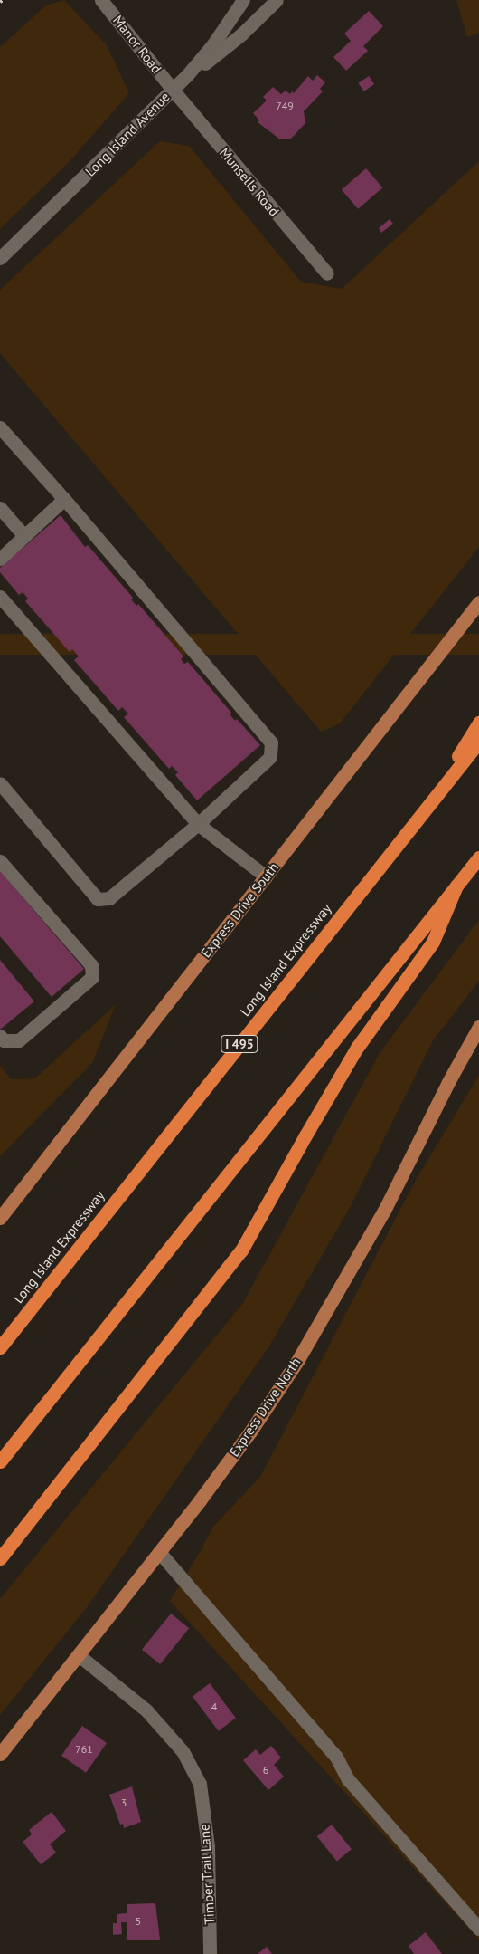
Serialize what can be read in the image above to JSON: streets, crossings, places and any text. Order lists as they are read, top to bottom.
{
  "streets": {
    "highway": ["Long Island Expressway", "I 495"],
    "main road": ["Express Drive South", "Express Drive North"],
    "street": [
      "Manor Road",
      "Long Island Avenue",
      "Munsells Road",
      "Timber Trail Lane"
    ]
  },
  "crossings": [
    ["Manor Road", "Long Island Avenue"],
    ["Manor Road", "Munsells Road"],
    ["Long Island Avenue", "Munsells Road"],
    ["Express Drive North", "Timber Trail Lane"]
  ],
  "house_numbers": [
    "749",
    "4",
    "761",
    "6",
    "3",
    "5"
  ]
}
